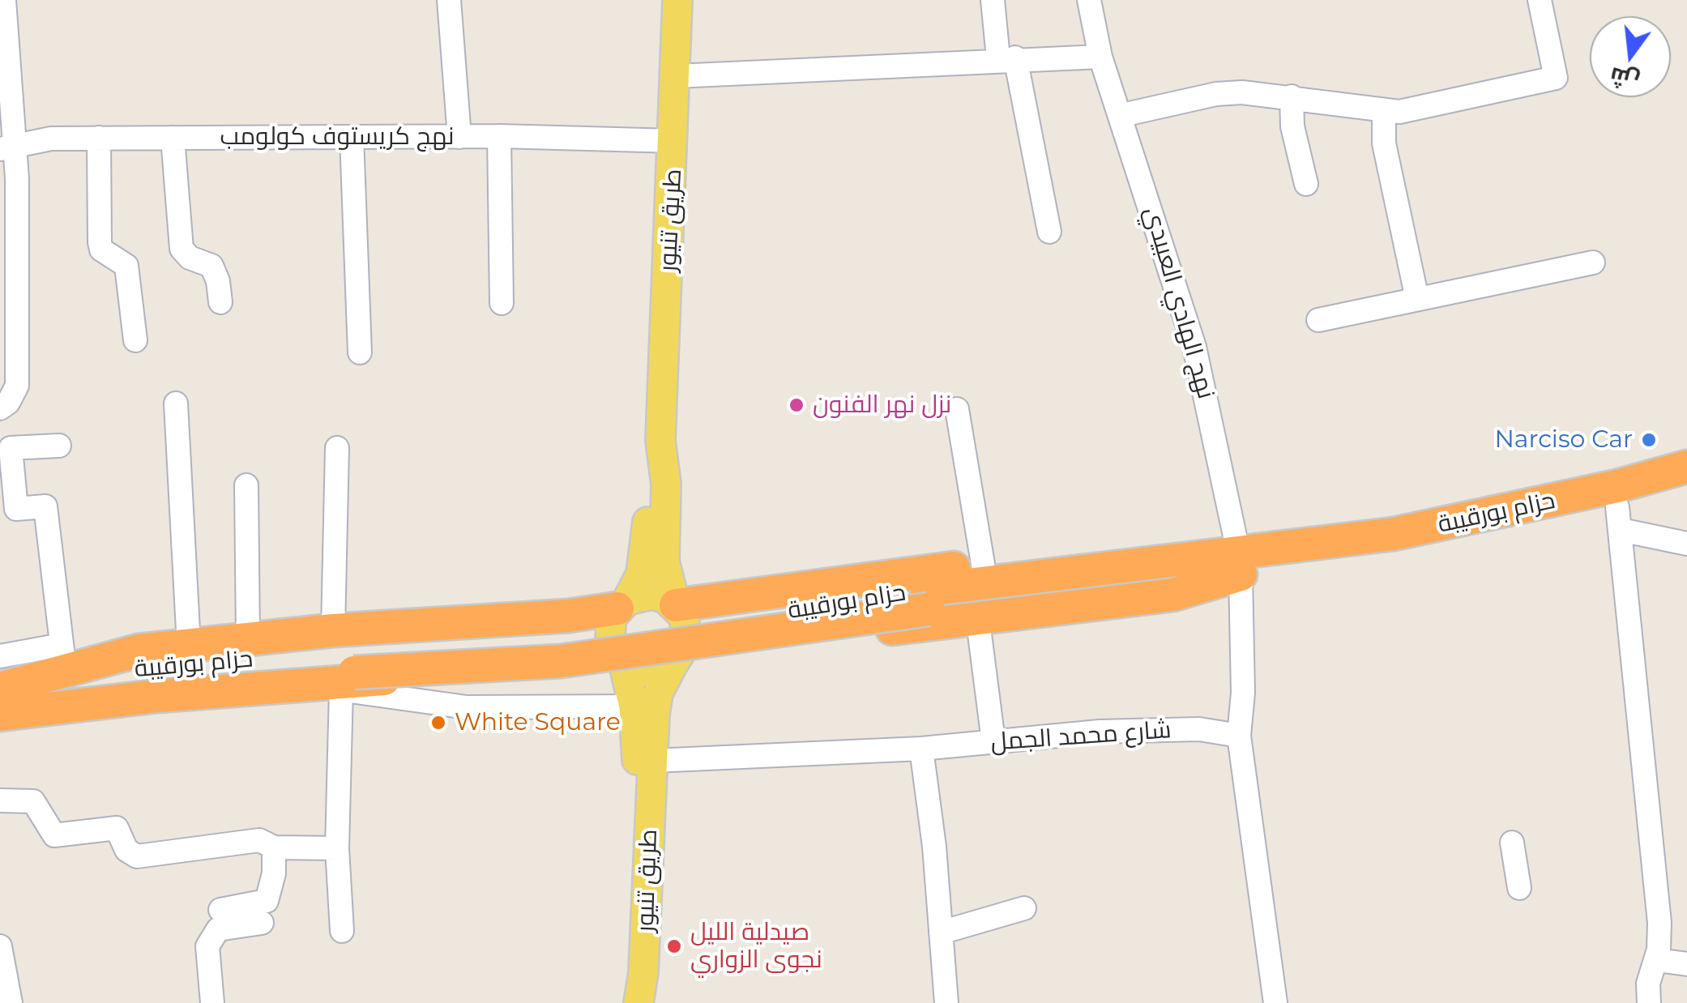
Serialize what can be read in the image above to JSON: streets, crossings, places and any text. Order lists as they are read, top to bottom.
{
  "streets": {
    "highway": ["حزام بورقيبة"],
    "main road": ["طريق تنيور"],
    "street": ["نهج كريستوف كولومب", "نهج الهادي العبيدي", "شارع محمد الجمل"]
  },
  "crossings": [
    ["نهج كريستوف كولومب", "طريق تنيور"],
    ["طريق تنيور", "شارع محمد الجمل"],
    ["نهج الهادي العبيدي", "حزام بورقيبة"],
    ["نهج الهادي العبيدي", "شارع محمد الجمل"]
  ],
  "places": [
    "نزل نهر الفنون",
    "Narciso Car",
    "White Square",
    "صيدلية الليل نجوى الزواري"
  ],
  "north": "bottom"
}
